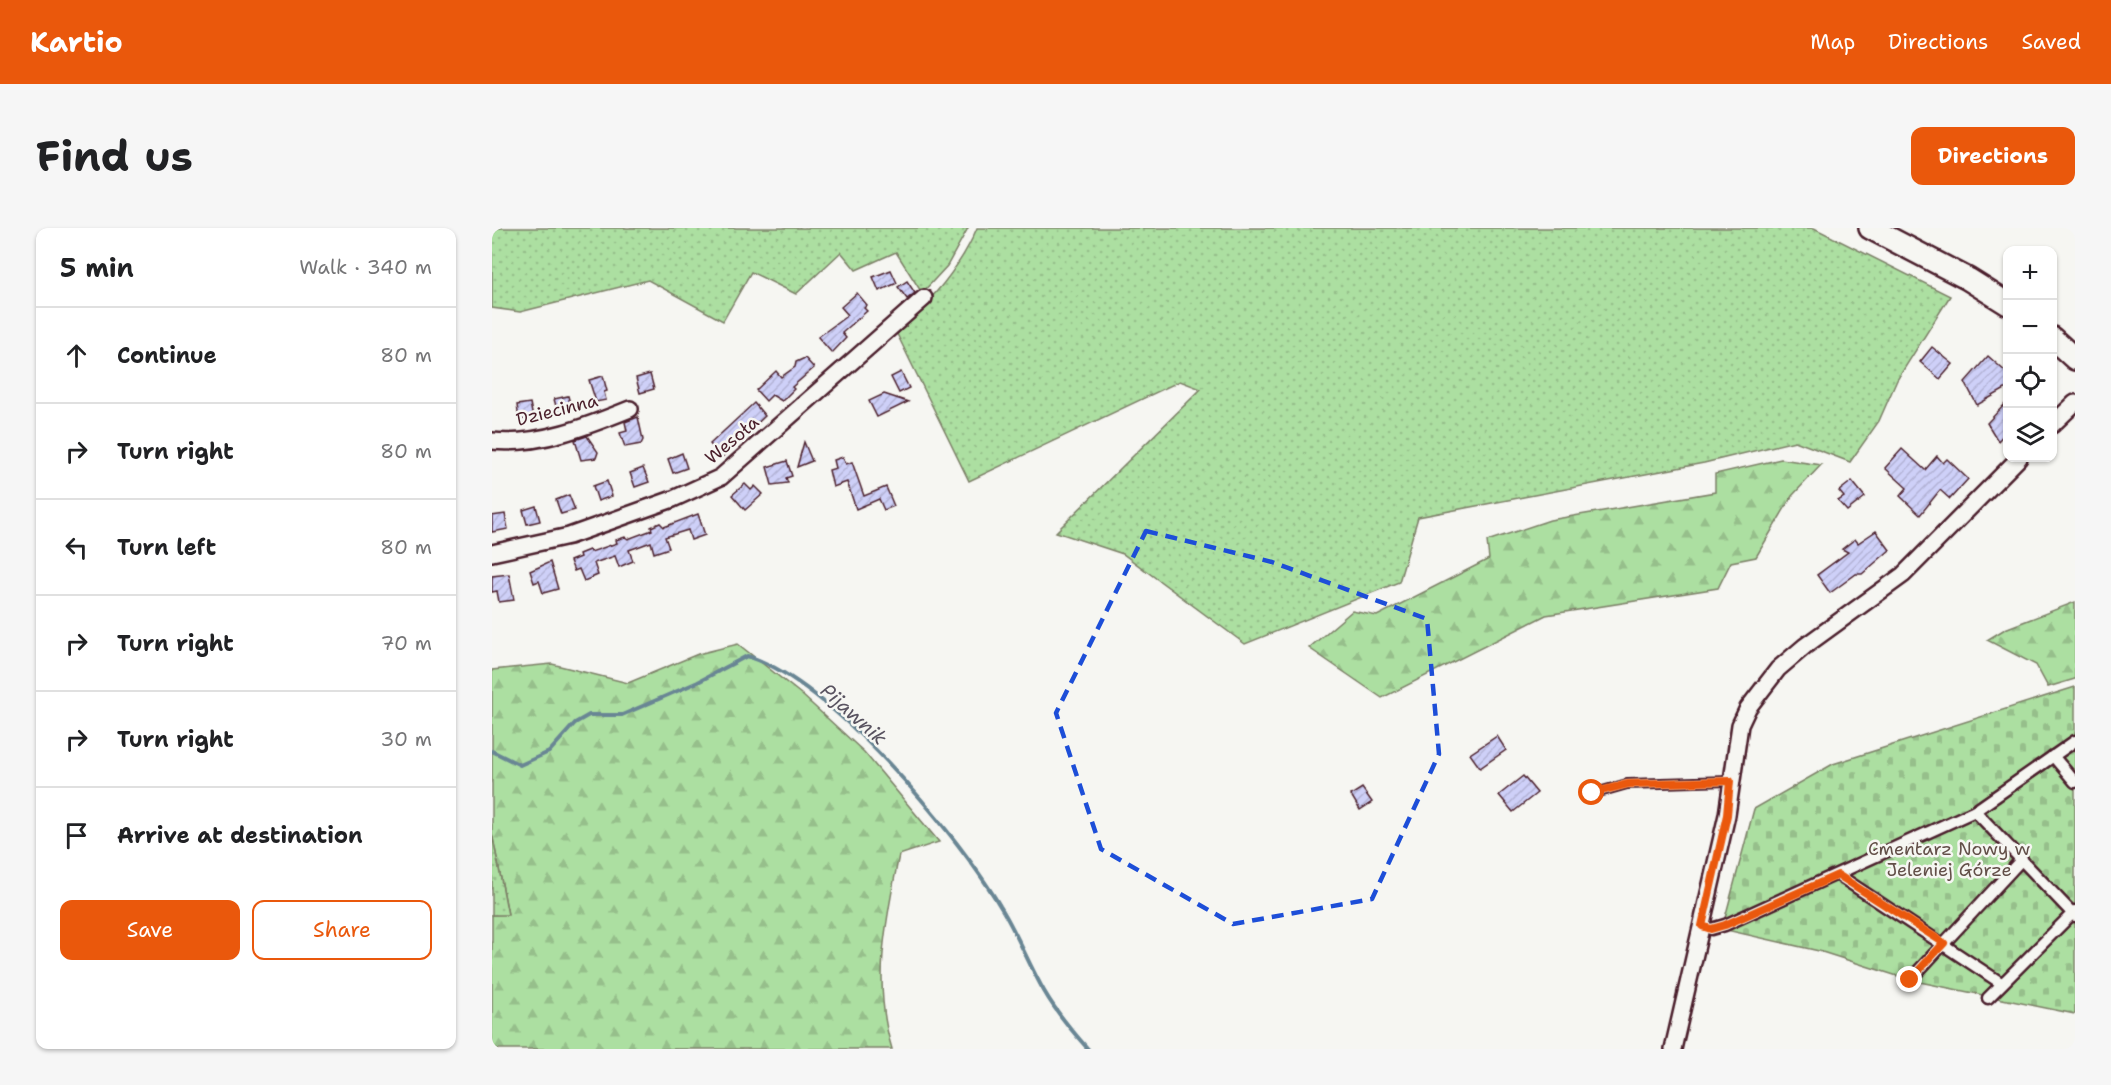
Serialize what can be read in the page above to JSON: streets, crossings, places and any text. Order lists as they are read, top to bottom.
{
  "streets": {
    "street": ["Dziecinna", "Wesoła"]
  },
  "water": ["Pijawnik"],
  "parks": ["Cmentarz Nowy w Jeleniej Górze"],
  "page": {
    "header": "Kartio",
    "nav": ["Map", "Directions", "Saved"],
    "buttons": [
      "Directions",
      ["Save", "Share"]
    ],
    "title": "Find us",
    "heading": ["5 min", "Walk · 340 m"],
    "map_buttons": ["+", "−"],
    "list": [
      ["Continue", "80 m"],
      ["Turn right", "80 m"],
      ["Turn left", "80 m"],
      ["Turn right", "70 m"],
      ["Turn right", "30 m"],
      "Arrive at destination"
    ]
  }
}
